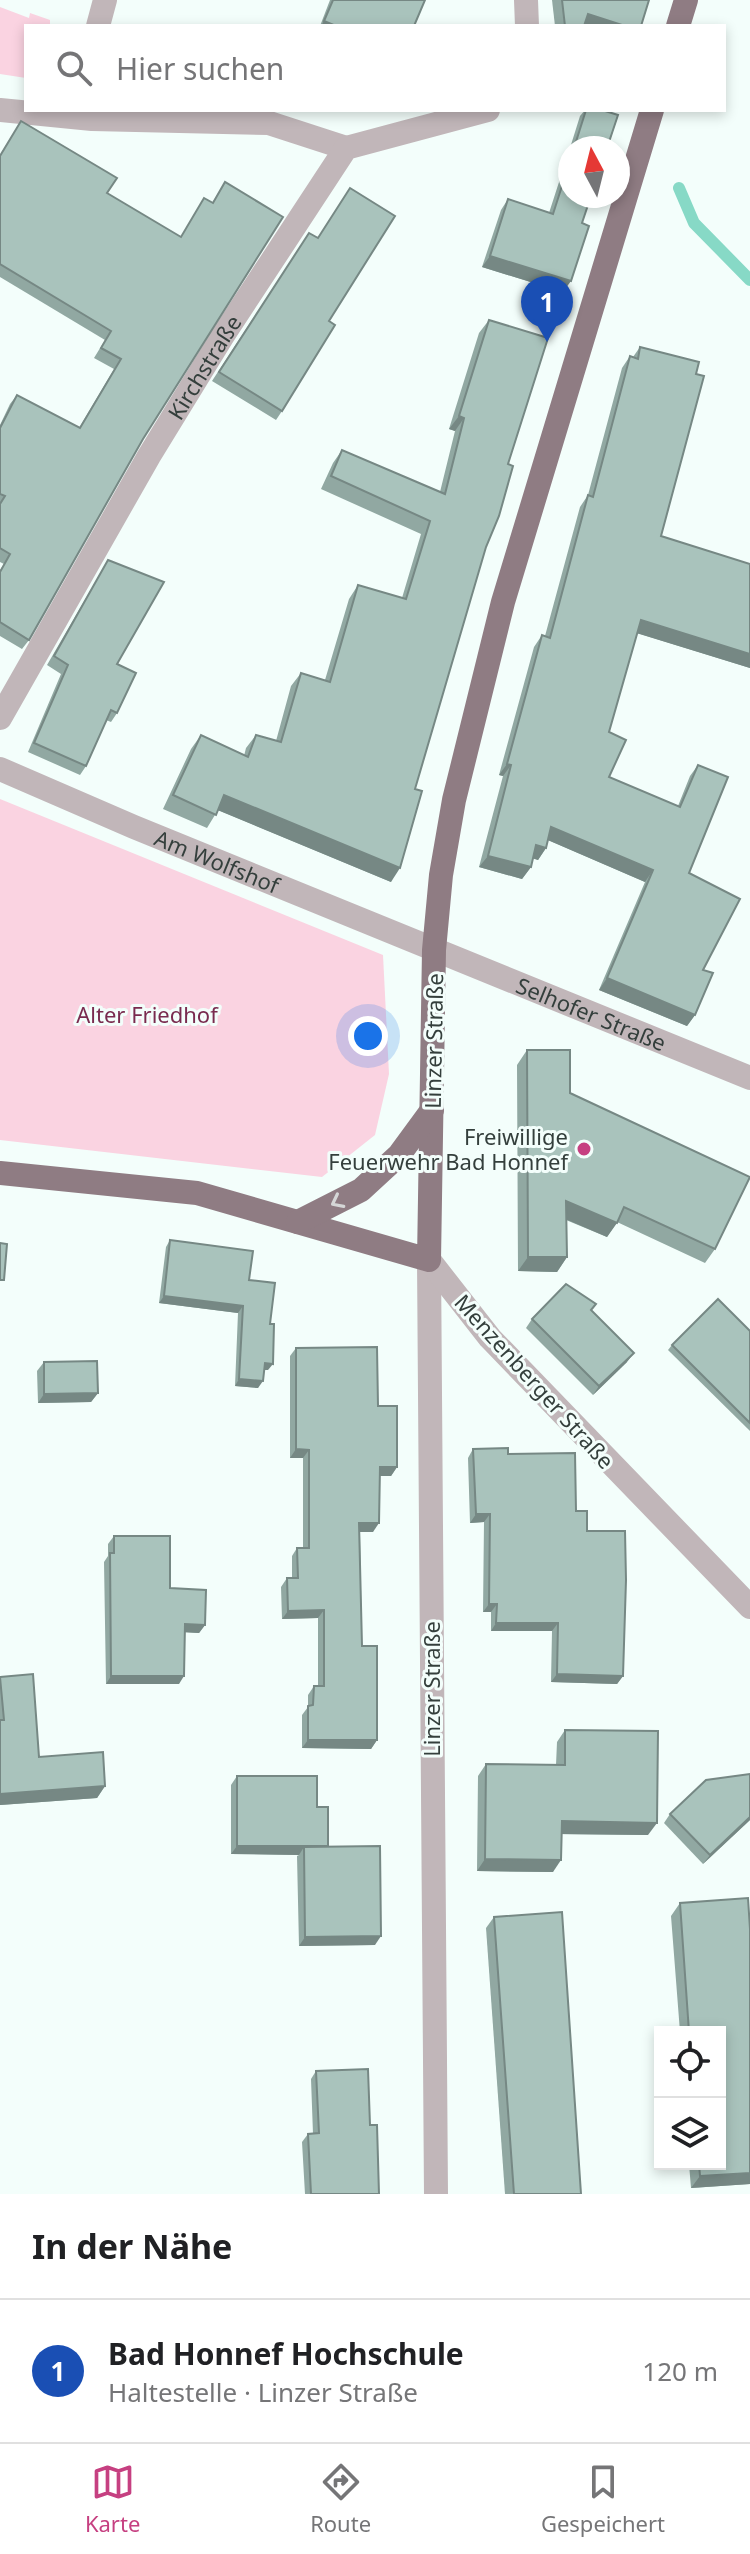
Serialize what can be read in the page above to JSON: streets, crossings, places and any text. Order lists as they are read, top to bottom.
{
  "streets": {
    "main road": ["Linzer Straße"],
    "street": [
      "Kirchstraße",
      "Am Wolfshof",
      "Selhofer Straße",
      "Menzenberger Straße"
    ]
  },
  "crossings": [
    ["Am Wolfshof", "Selhofer Straße"],
    ["Am Wolfshof", "Linzer Straße"],
    ["Selhofer Straße", "Linzer Straße"],
    ["Linzer Straße", "Menzenberger Straße"]
  ],
  "parks": ["Alter Friedhof"],
  "places": ["Freiwillige Feuerwehr Bad Honnef"],
  "north": "top",
  "page": {
    "search": "Hier suchen",
    "pins": "1",
    "heading": "In der Nähe",
    "list": [
      {
        "mark": "1",
        "name": "Bad Honnef Hochschule",
        "note": "Haltestelle · Linzer Straße",
        "value": "120 m"
      }
    ],
    "nav": ["Karte", "Route", "Gespeichert"]
  }
}
